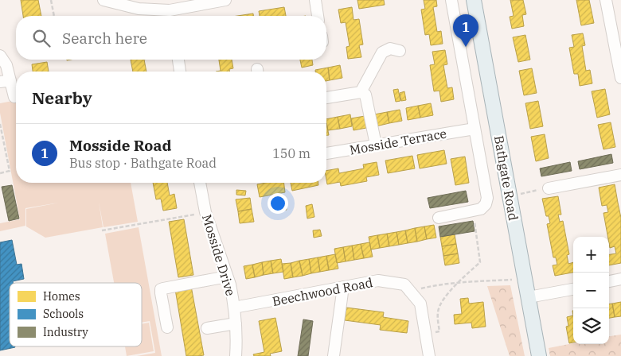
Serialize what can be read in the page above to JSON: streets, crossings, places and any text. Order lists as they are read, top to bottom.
{
  "streets": {
    "main road": ["Bathgate Road"],
    "street": ["Mosside Terrace", "Mosside Drive", "Beechwood Road"]
  },
  "crossings": [
    ["Mosside Drive", "Beechwood Road"]
  ],
  "legend": ["Homes", "Schools", "Industry"],
  "page": {
    "pins": "1",
    "search": "Search here",
    "heading": "Nearby",
    "list": [
      {
        "mark": "1",
        "name": "Mosside Road",
        "note": "Bus stop · Bathgate Road",
        "value": "150 m"
      }
    ],
    "map_buttons": ["+", "−"]
  }
}
